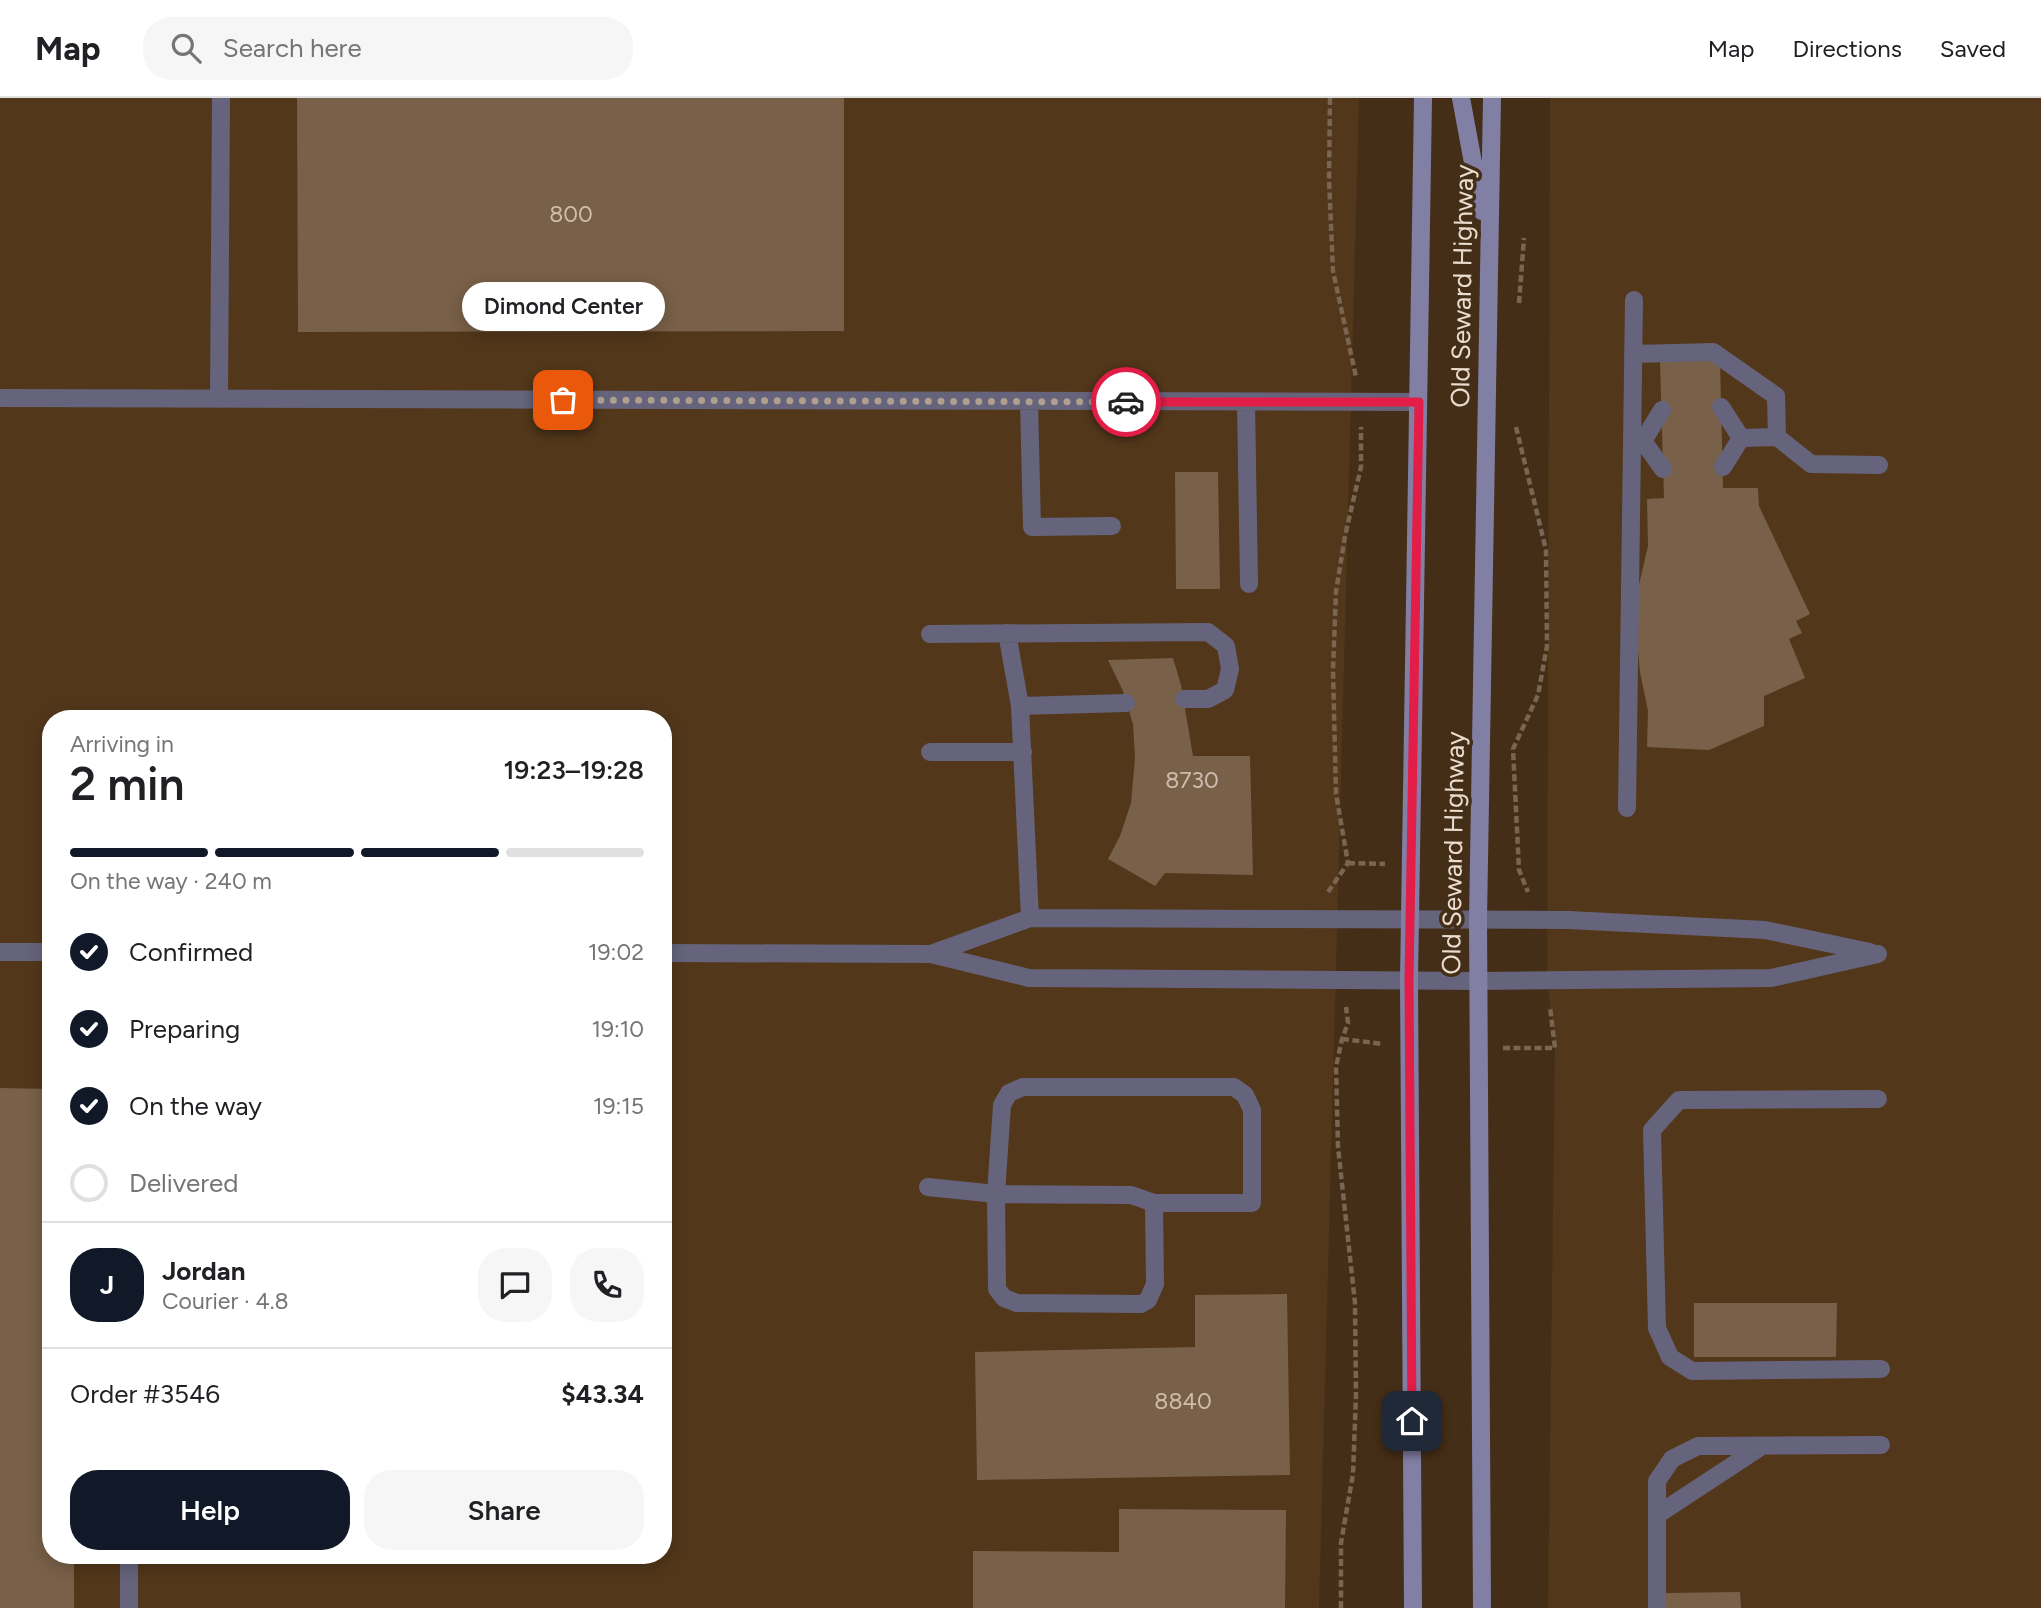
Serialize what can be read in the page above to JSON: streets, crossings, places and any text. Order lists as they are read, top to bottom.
{
  "streets": {
    "main road": ["Old Seward Highway"]
  },
  "places": ["Dimond Center"],
  "house_numbers": ["800", "8730", "8840"],
  "page": {
    "header": "Map",
    "search": "Search here",
    "nav": ["Map", "Directions", "Saved"],
    "bubble": "Dimond Center",
    "heading": ["2 min", "Arriving in", "19:23–19:28"],
    "panel": [
      "Jordan",
      "Courier · 4.8",
      "Order #3546",
      "$43.34"
    ],
    "bar": "On the way · 240 m",
    "list": [
      ["Confirmed", "19:02"],
      ["Preparing", "19:10"],
      ["On the way", "19:15"],
      "Delivered"
    ],
    "round": "J",
    "buttons": ["Help", "Share"]
  }
}
